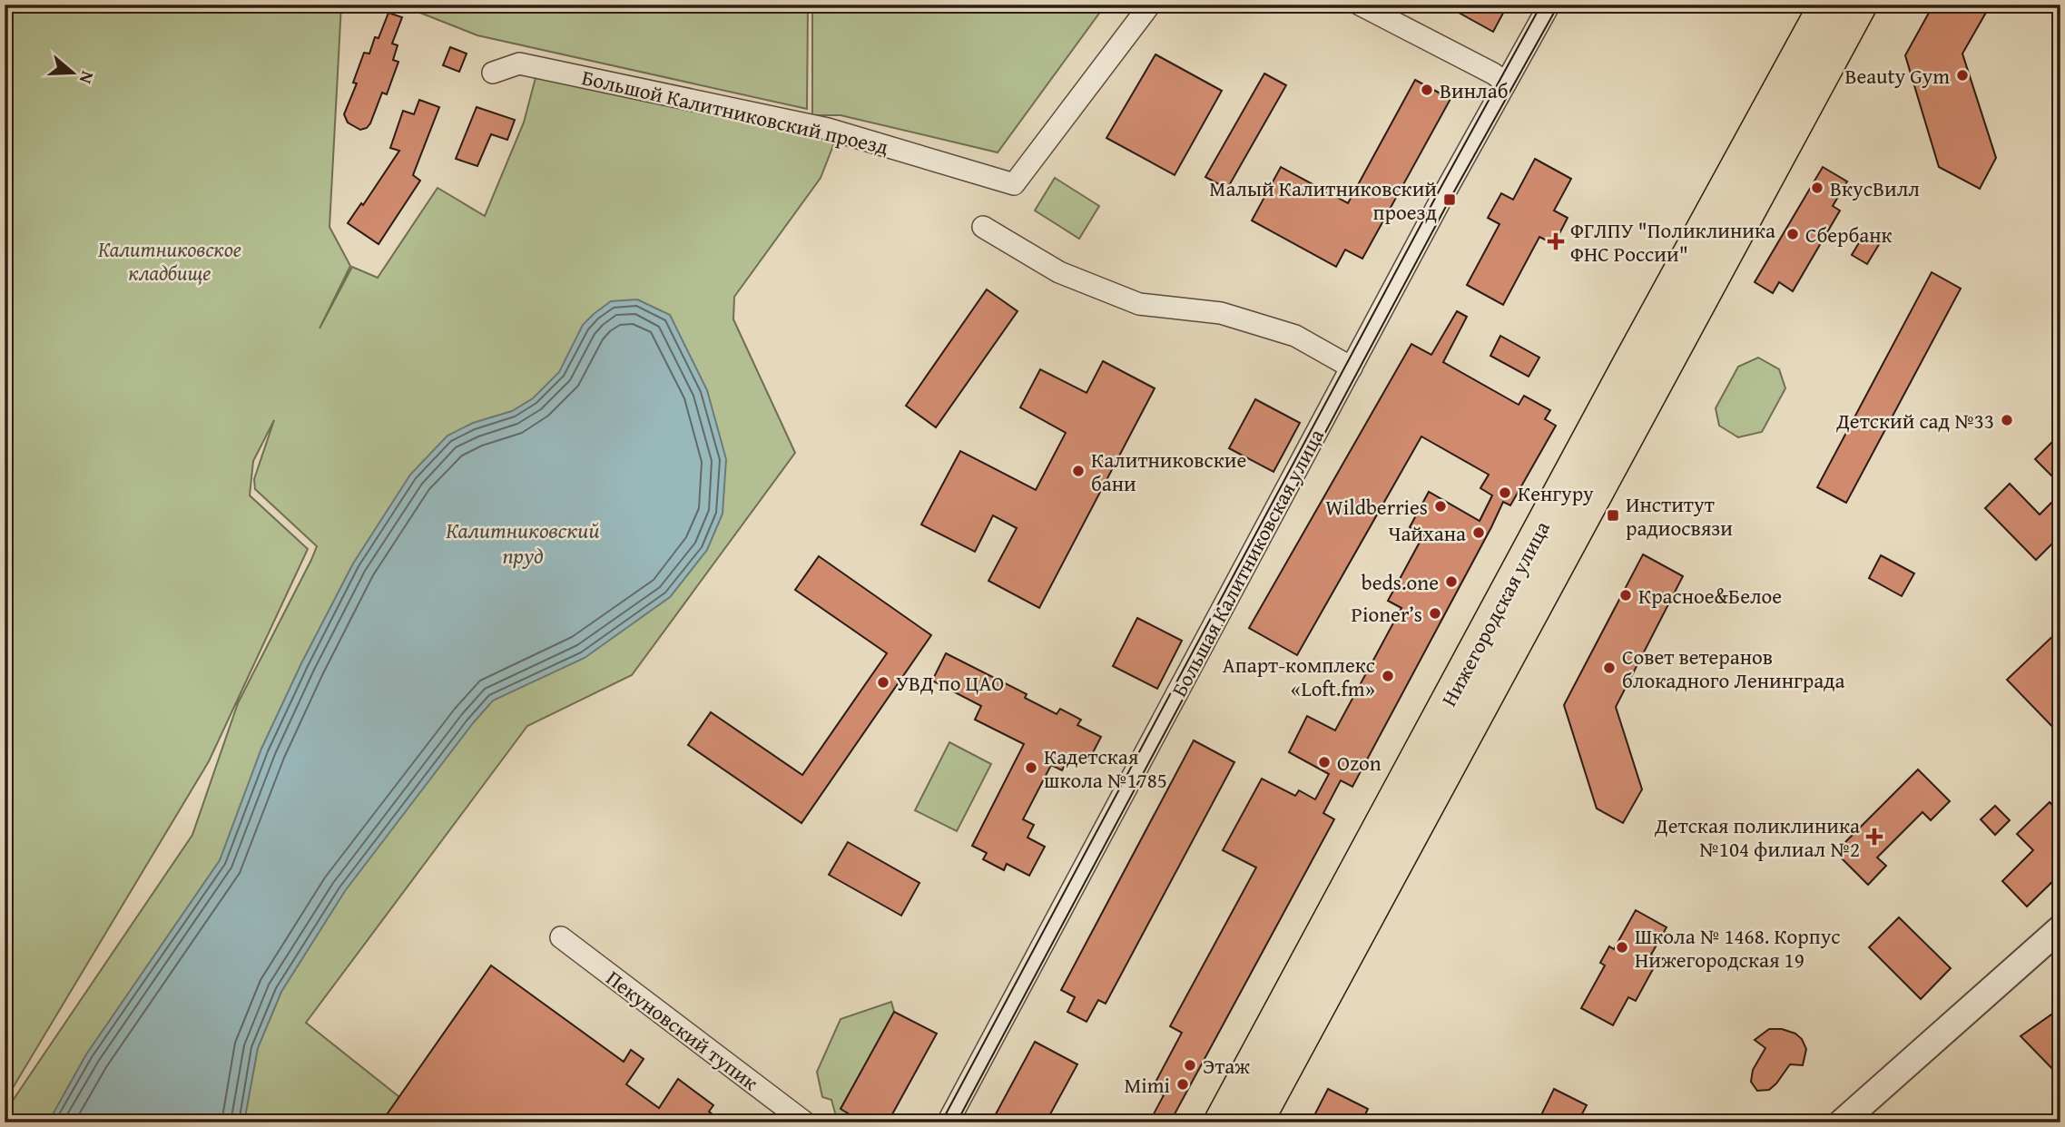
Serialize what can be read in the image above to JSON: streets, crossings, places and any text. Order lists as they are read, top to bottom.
{
  "streets": {
    "main road": ["Нижегородская улица"],
    "street": ["Большой Калитниковский проезд", "Большая Калитниковская улица", "Пекуновский тупик"]
  },
  "water": ["Калитниковский пруд"],
  "parks": ["Калитниковское кладбище"],
  "places": {
    "other": [
      "Beauty Gym",
      "Винлаб",
      "ВкусВилл",
      "Сбербанк",
      "Детский сад №33",
      "Калитниковские бани",
      "Кенгуру",
      "Wildberries",
      "Чайхана",
      "beds.one",
      "Красное&Белое",
      "Pioner’s",
      "Совет ветеранов блокадного Ленинграда",
      "Апарт-комплекс «Loft.fm»",
      "УВД по ЦАО",
      "Ozon",
      "Кадетская школа №1785",
      "Школа № 1468. Корпус Нижегородская 19",
      "Этаж",
      "Mimi"
    ],
    "transit": ["Малый Калитниковский проезд", "Институт радиосвязи"],
    "health": ["ФГЛПУ \"Поликлиника ФНС России\"", "Детская поликлиника №104 филиал №2"]
  },
  "north": "right"
}
